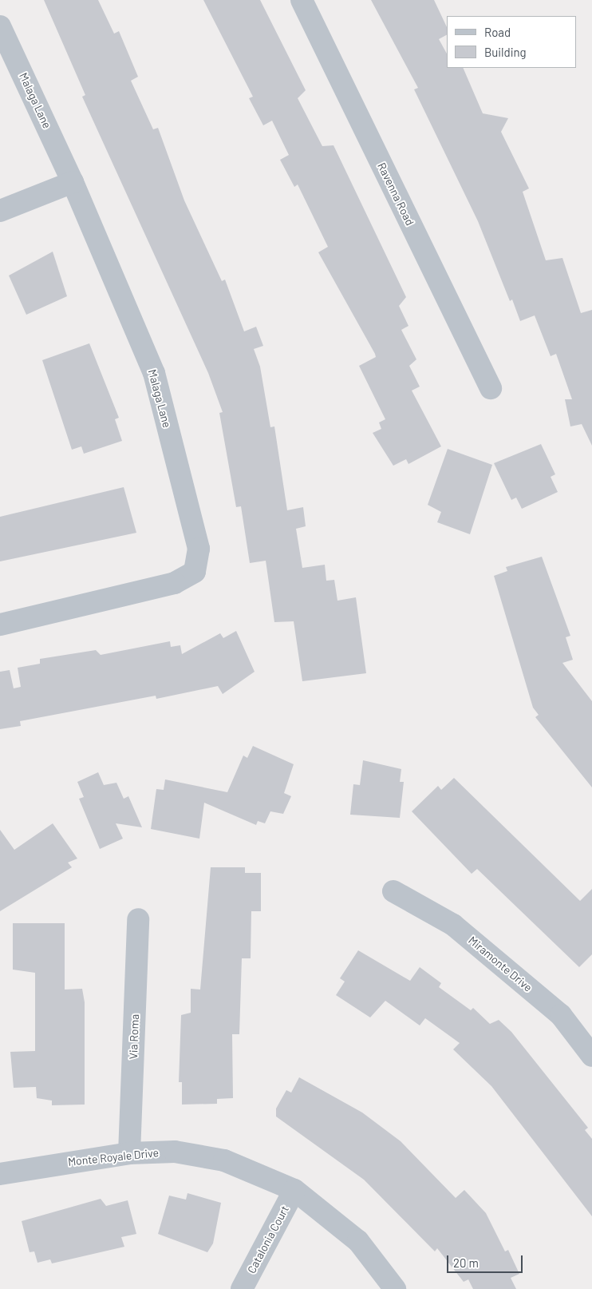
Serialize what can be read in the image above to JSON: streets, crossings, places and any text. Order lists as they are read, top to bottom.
{
  "streets": {
    "street": [
      "Malaga Lane",
      "Ravenna Road",
      "Miramonte Drive",
      "Via Roma",
      "Monte Royale Drive",
      "Catalonia Court"
    ]
  },
  "crossings": [
    ["Via Roma", "Monte Royale Drive"],
    ["Monte Royale Drive", "Catalonia Court"]
  ],
  "legend": ["Road", "Building"],
  "scale_bar": "20 m"
}
